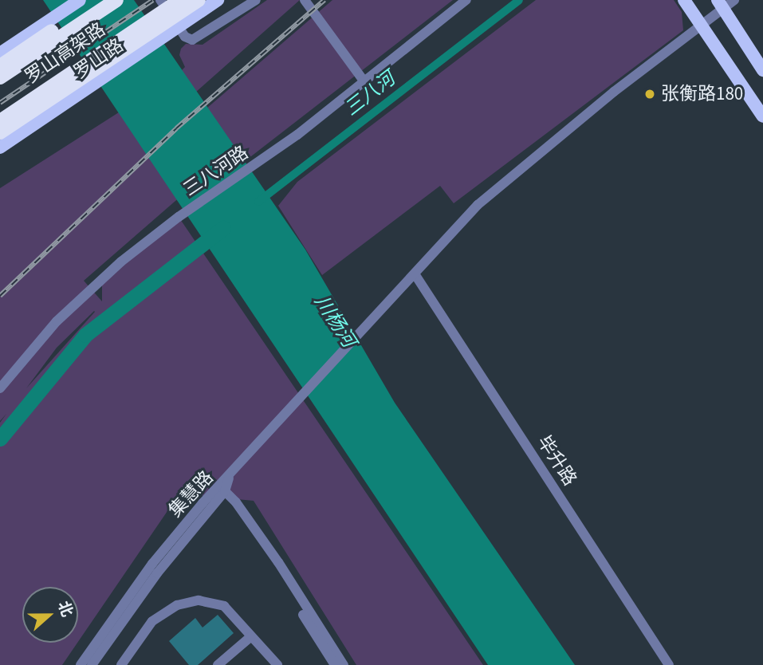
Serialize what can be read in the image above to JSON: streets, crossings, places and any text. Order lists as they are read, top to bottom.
{
  "streets": {
    "highway": ["罗山高架路"],
    "main road": ["罗山路"],
    "street": ["三八河路", "毕升路", "集慧路"]
  },
  "crossings": [
    ["毕升路", "集慧路"]
  ],
  "water": ["三八河", "川杨河"],
  "places": ["张衡路180"],
  "north": "right"
}
